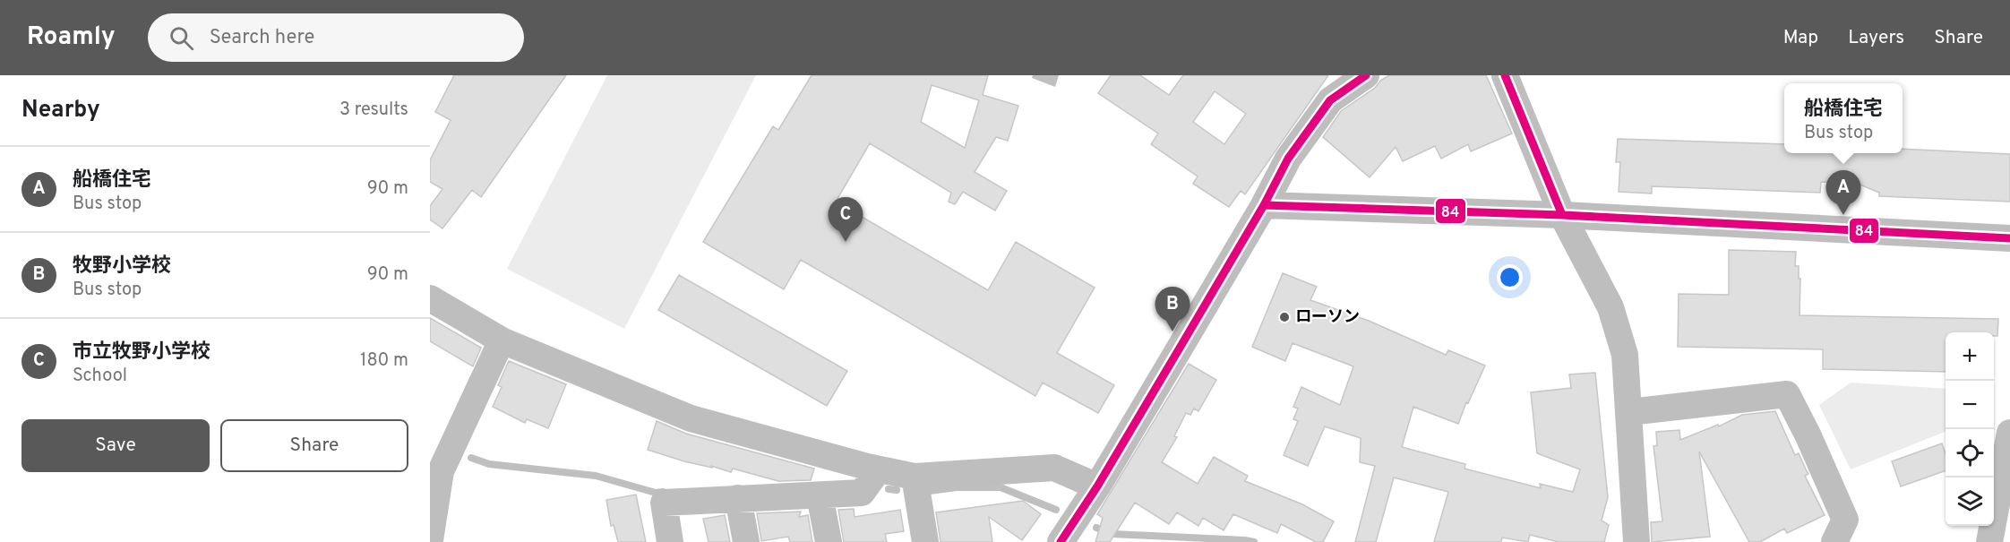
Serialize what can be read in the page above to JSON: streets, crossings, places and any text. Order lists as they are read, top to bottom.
{
  "places": ["ローソン"],
  "lines": ["transit line 84"],
  "page": {
    "header": "Roamly",
    "search": "Search here",
    "nav": ["Map", "Layers", "Share"],
    "heading": ["Nearby", "3 results"],
    "popup": ["船橋住宅", "Bus stop"],
    "list": [
      {
        "mark": "A",
        "name": "船橋住宅",
        "note": "Bus stop",
        "value": "90 m"
      },
      {
        "mark": "B",
        "name": "牧野小学校",
        "note": "Bus stop",
        "value": "90 m"
      },
      {
        "mark": "C",
        "name": "市立牧野小学校",
        "note": "School",
        "value": "180 m"
      }
    ],
    "pins": ["A", "C", "B"],
    "map_buttons": ["+", "−"],
    "buttons": ["Save", "Share"]
  }
}
